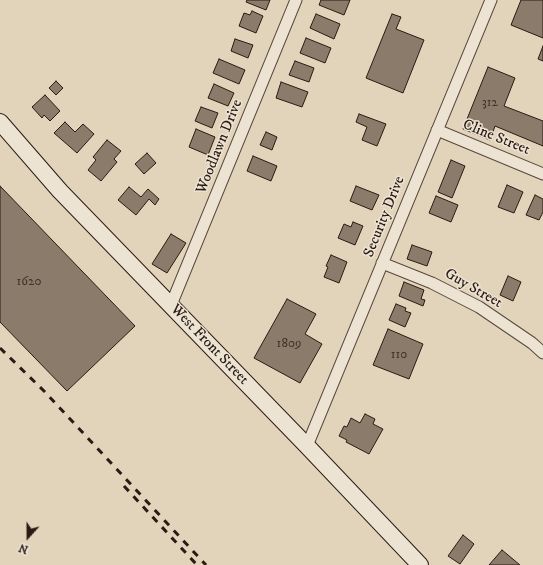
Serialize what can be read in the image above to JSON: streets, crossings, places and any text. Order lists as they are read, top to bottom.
{
  "streets": {
    "main road": ["West Front Street"],
    "street": [
      "Cline Street",
      "Woodlawn Drive",
      "Security Drive",
      "Guy Street"
    ]
  },
  "crossings": [
    ["Cline Street", "Security Drive"],
    ["Woodlawn Drive", "West Front Street"],
    ["Security Drive", "Guy Street"],
    ["Security Drive", "West Front Street"]
  ],
  "house_numbers": [
    "312",
    "1620",
    "1809",
    "110"
  ],
  "north": "bottom"
}
